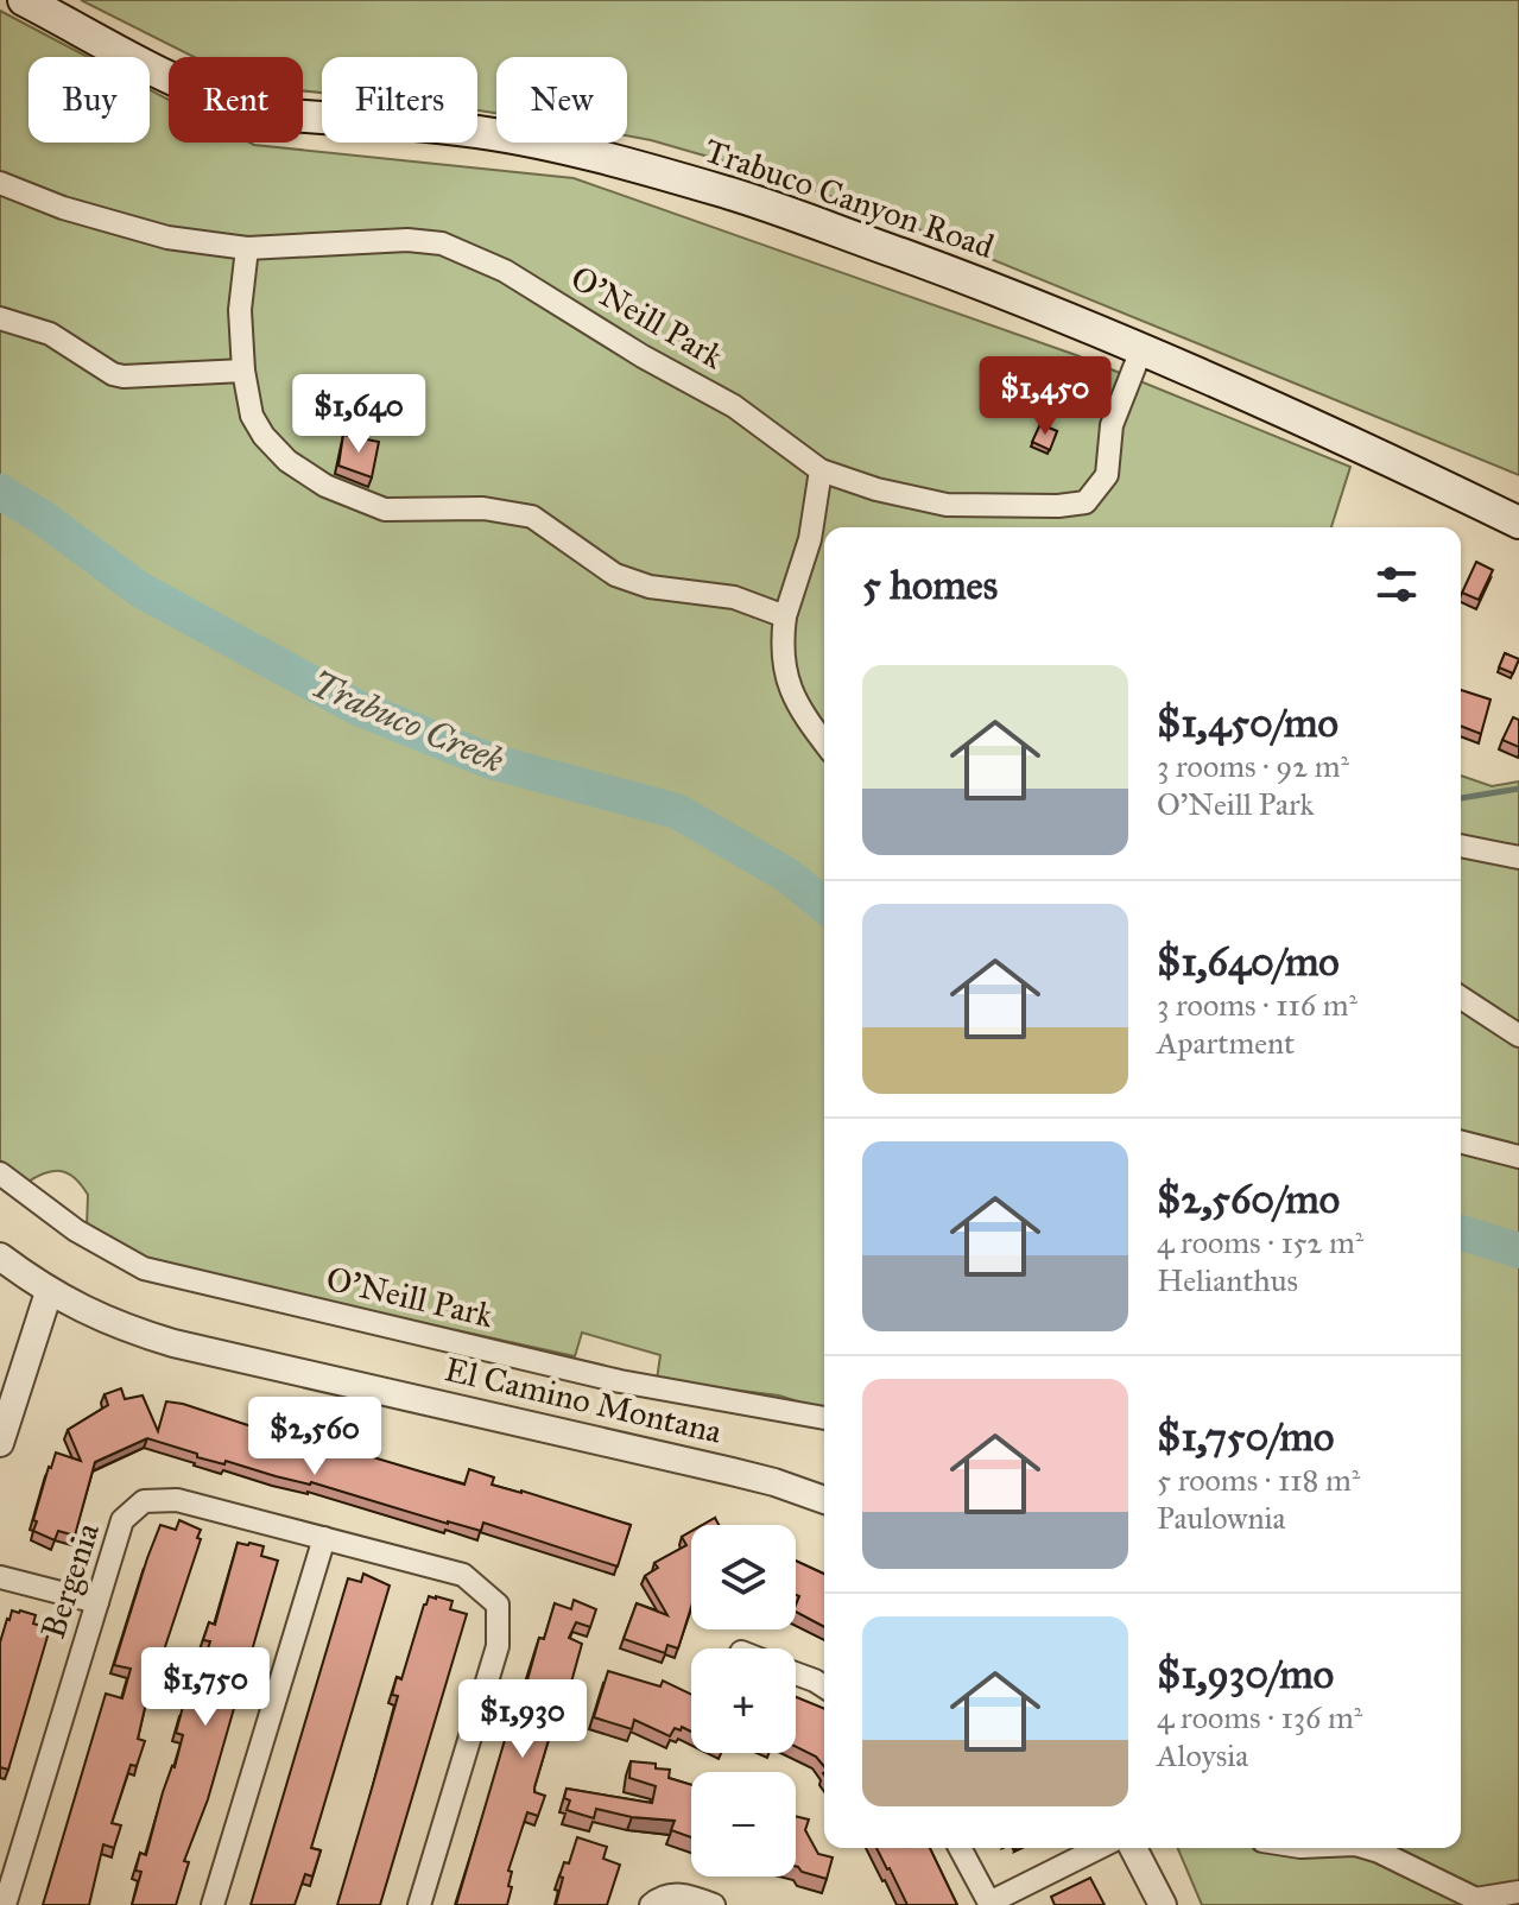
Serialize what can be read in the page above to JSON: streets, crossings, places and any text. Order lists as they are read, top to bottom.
{
  "streets": {
    "main road": ["Trabuco Canyon Road"],
    "street": ["O'Neill Park", "El Camino Montana", "Bergenia"]
  },
  "crossings": [
    ["Trabuco Canyon Road", "O'Neill Park"]
  ],
  "water": ["Trabuco Creek"],
  "page": {
    "chip": [
      "Buy",
      "Rent",
      "Filters",
      "New"
    ],
    "price": [
      "$1,450",
      "$1,640",
      "$2,560",
      "$1,750",
      "$1,930"
    ],
    "heading": "5 homes",
    "list": [
      {
        "name": "$1,450/mo",
        "note": "3 rooms · 92 m² · O'Neill Park"
      },
      {
        "name": "$1,640/mo",
        "note": "3 rooms · 116 m² · Apartment"
      },
      {
        "name": "$2,560/mo",
        "note": "4 rooms · 152 m² · Helianthus"
      },
      {
        "name": "$1,750/mo",
        "note": "5 rooms · 118 m² · Paulownia"
      },
      {
        "name": "$1,930/mo",
        "note": "4 rooms · 136 m² · Aloysia"
      }
    ],
    "map_buttons": ["+", "−"]
  }
}
